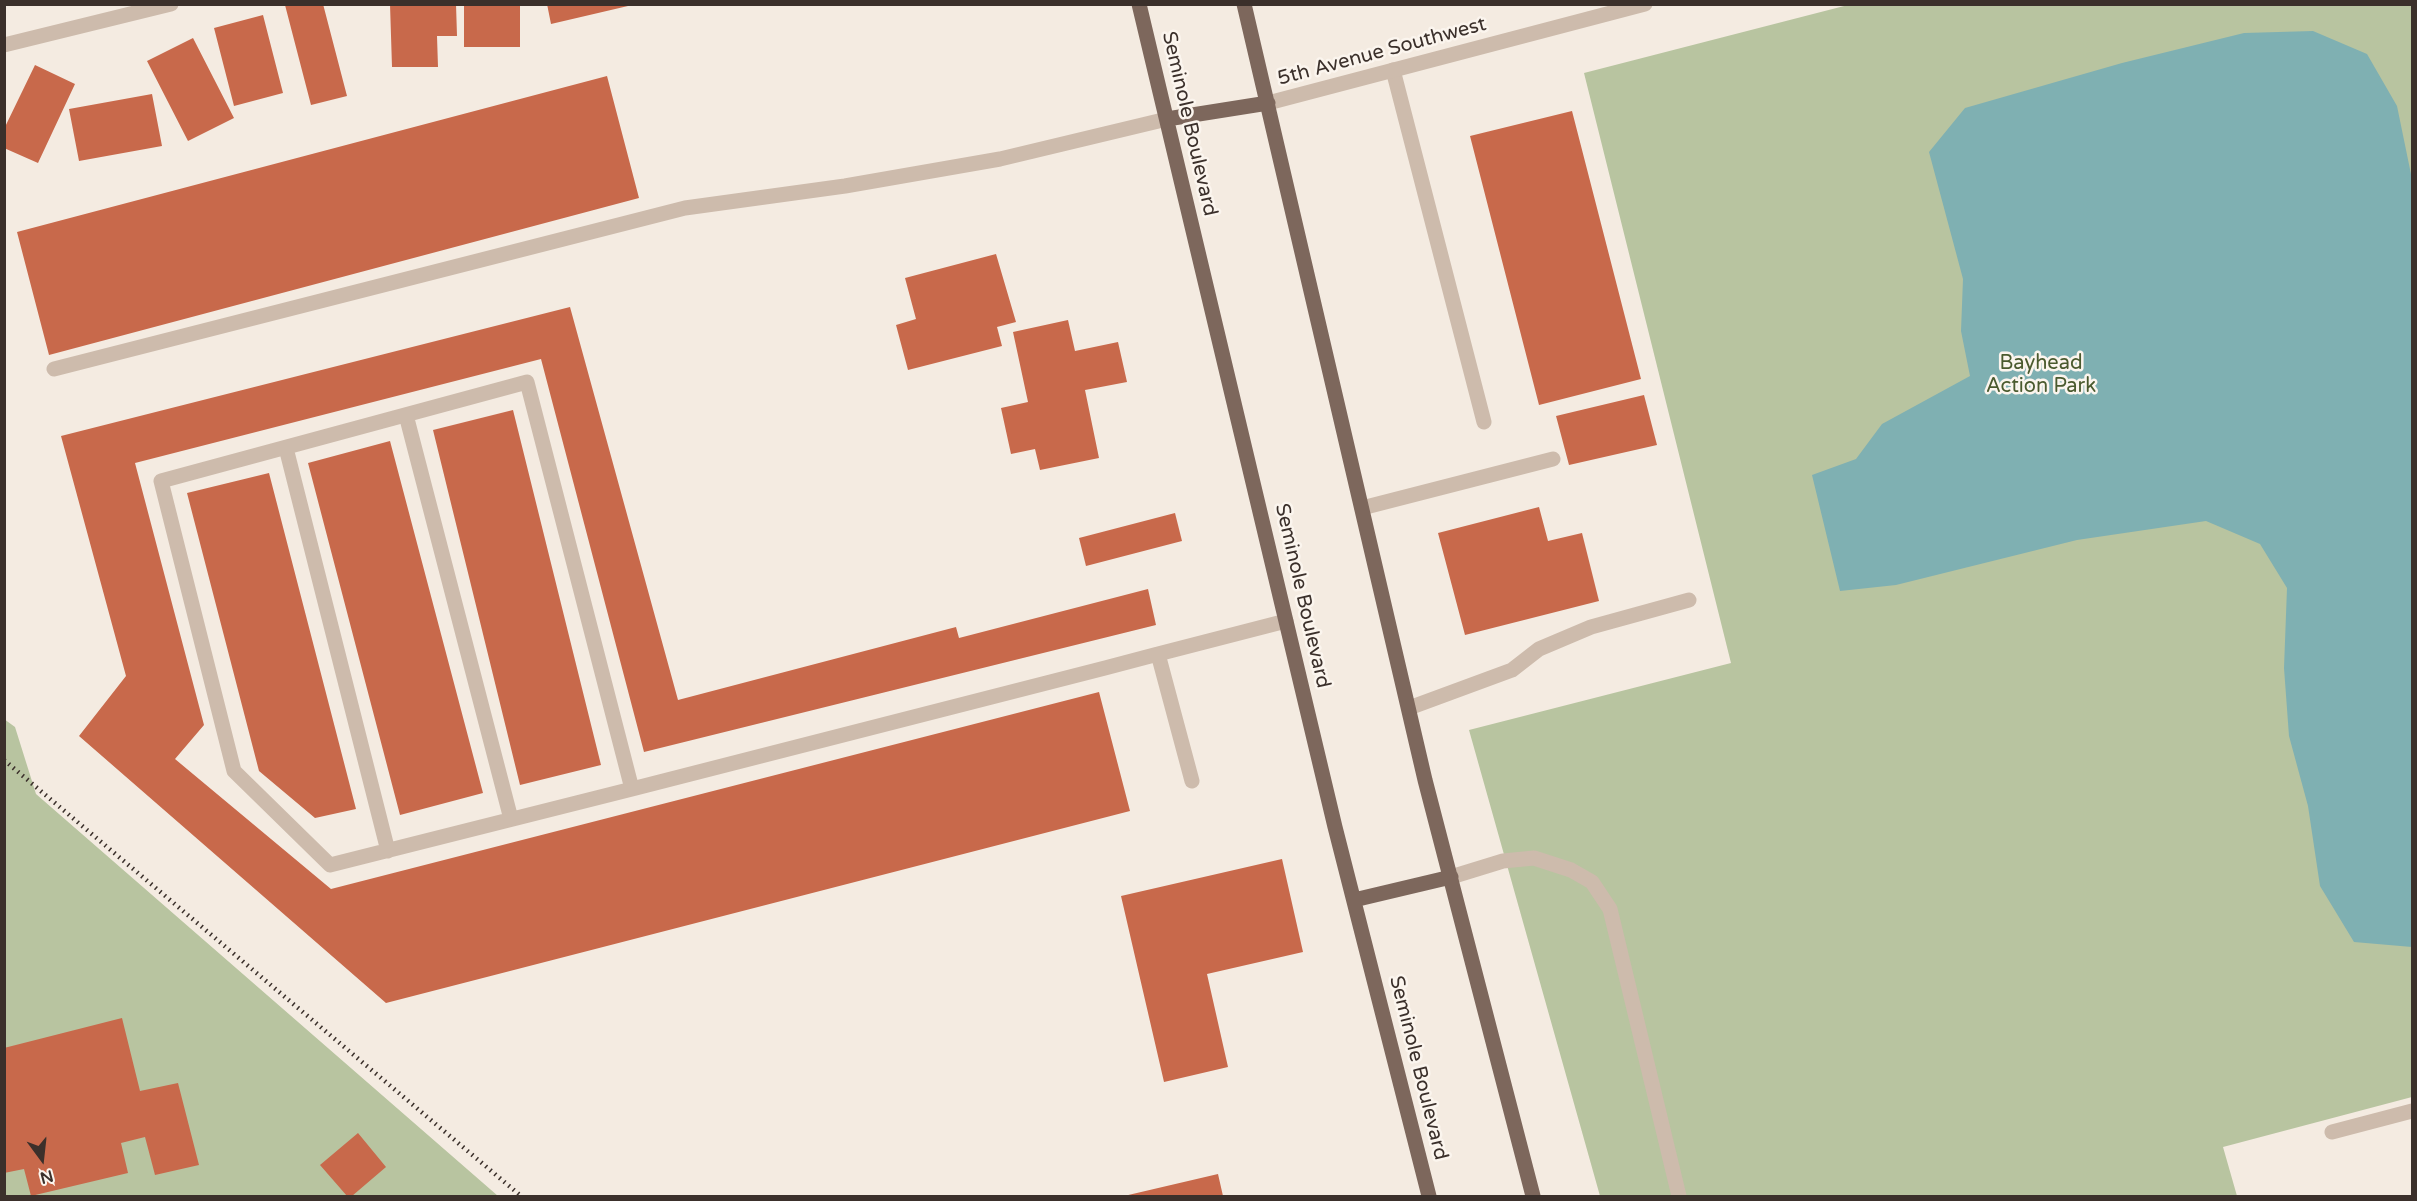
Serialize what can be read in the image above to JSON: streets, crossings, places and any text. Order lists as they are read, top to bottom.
{
  "streets": {
    "main road": ["Seminole Boulevard"],
    "street": ["5th Avenue Southwest"]
  },
  "parks": ["Bayhead Action Park"],
  "north": "bottom"
}
